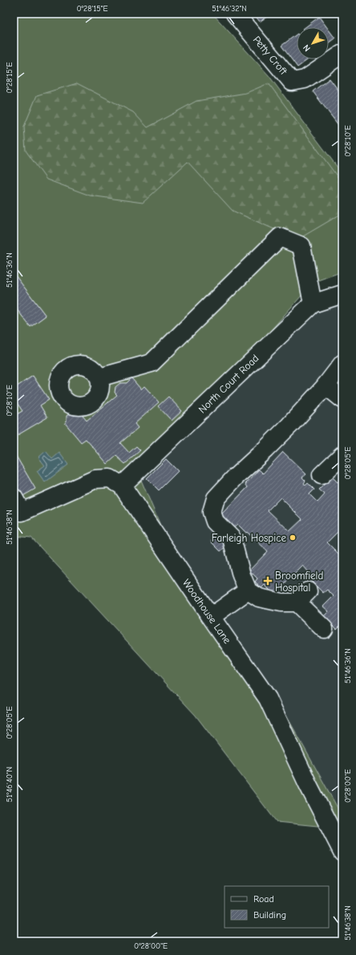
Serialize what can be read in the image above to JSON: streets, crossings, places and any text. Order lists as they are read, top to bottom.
{
  "streets": {
    "street": ["Petty Croft", "North Court Road", "Woodhouse Lane"]
  },
  "crossings": [
    ["North Court Road", "Woodhouse Lane"]
  ],
  "places": {
    "other": ["Farleigh Hospice"],
    "health": ["Broomfield Hospital"]
  },
  "legend": ["Road", "Building"],
  "north": "bottom left",
  "coordinates": [
    "0°28'15\"E",
    "51°46'32\"N",
    "0°28'10\"E",
    "51°46'36\"N",
    "0°28'05\"E",
    "51°46'38\"N",
    "51°46'40\"N",
    "0°28'00\"E"
  ]
}
